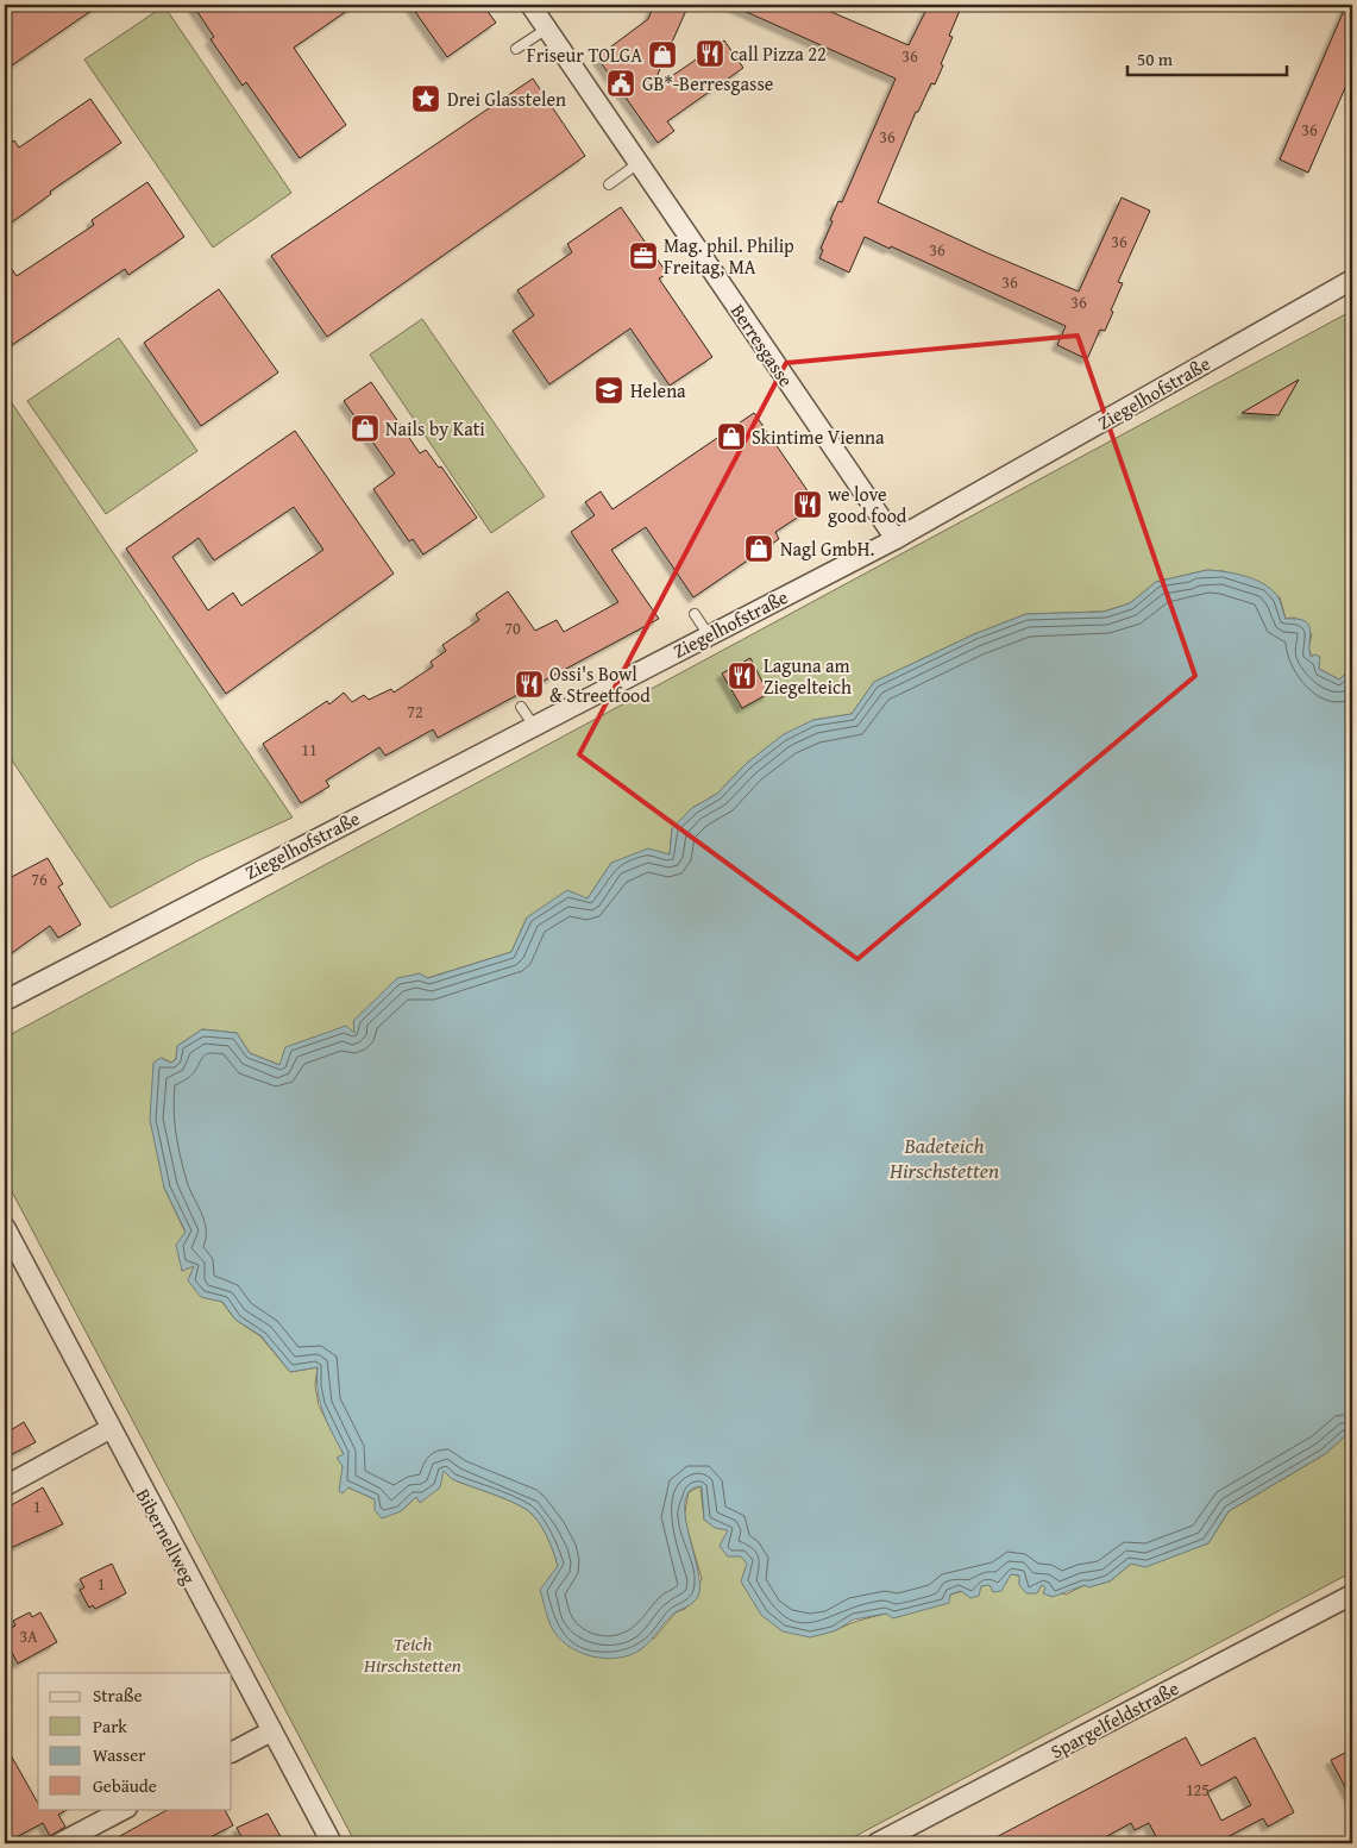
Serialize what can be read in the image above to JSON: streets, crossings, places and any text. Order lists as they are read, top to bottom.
{
  "streets": {
    "street": [
      "Berresgasse",
      "Ziegelhofstraße",
      "Bibernellweg",
      "Spargelfeldstraße"
    ]
  },
  "crossings": [
    ["Berresgasse", "Ziegelhofstraße"]
  ],
  "water": ["Badeteich Hirschstetten"],
  "parks": ["Teich Hirschstetten"],
  "places": {
    "restaurant": [
      "call Pizza 22",
      "we love good food",
      "Laguna am Ziegelteich",
      "Ossi's Bowl & Streetfood"
    ],
    "shop": [
      "Friseur TOLGA",
      "Nails by Kati",
      "Skintime Vienna",
      "Nagl GmbH."
    ],
    "public building": ["GB*-Berresgasse"],
    "place": ["Drei Glasstelen"],
    "office": ["Mag. phil. Philip Freitag, MA"],
    "school or university": ["Helena"]
  },
  "house_numbers": [
    "36",
    "36",
    "36",
    "36",
    "36",
    "36",
    "36",
    "70",
    "72",
    "11",
    "76",
    "1",
    "1",
    "3A",
    "125"
  ],
  "legend": [
    "Straße",
    "Park",
    "Wasser",
    "Gebäude"
  ],
  "scale_bar": "50 m"
}
